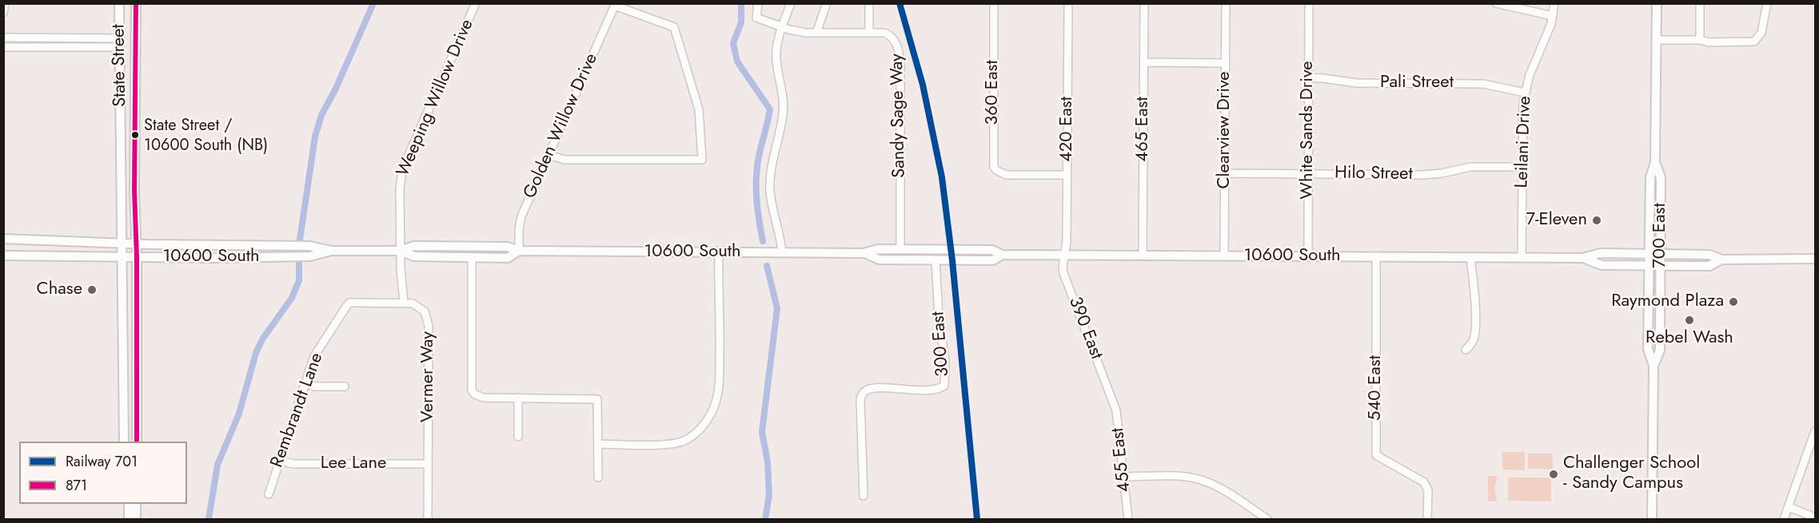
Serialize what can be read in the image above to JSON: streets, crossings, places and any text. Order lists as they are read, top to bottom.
{
  "streets": {
    "main road": ["State Street", "700 East", "10600 South"],
    "street": [
      "Pali Street",
      "360 East",
      "Weeping Willow Drive",
      "Sandy Sage Way",
      "Golden Willow Drive",
      "420 East",
      "465 East",
      "Clearview Drive",
      "White Sands Drive",
      "Leilani Drive",
      "Hilo Street",
      "390 East",
      "300 East",
      "Vermer Way",
      "540 East",
      "Rembrandt Lane",
      "455 East",
      "Lee Lane"
    ]
  },
  "crossings": [
    ["State Street", "10600 South"],
    ["Pali Street", "White Sands Drive"],
    ["Pali Street", "Leilani Drive"],
    ["360 East", "420 East"],
    ["Weeping Willow Drive", "10600 South"],
    ["Sandy Sage Way", "10600 South"],
    ["Golden Willow Drive", "10600 South"],
    ["420 East", "10600 South"],
    ["420 East", "390 East"],
    ["465 East", "10600 South"],
    ["Clearview Drive", "Hilo Street"],
    ["Clearview Drive", "10600 South"],
    ["White Sands Drive", "Hilo Street"],
    ["White Sands Drive", "10600 South"],
    ["Leilani Drive", "Hilo Street"],
    ["Leilani Drive", "10600 South"],
    ["700 East", "10600 South"],
    ["10600 South", "390 East"],
    ["10600 South", "300 East"],
    ["10600 South", "540 East"],
    ["390 East", "455 East"],
    ["Vermer Way", "Rembrandt Lane"],
    ["Vermer Way", "Lee Lane"],
    ["Rembrandt Lane", "Lee Lane"]
  ],
  "places": [
    "State Street / 10600 South (NB)",
    "7-Eleven",
    "Chase",
    "Raymond Plaza",
    "Rebel Wash",
    "Challenger School - Sandy Campus"
  ],
  "lines": ["rail line 701", "transit line 871"],
  "legend": ["Railway 701", "871"]
}
